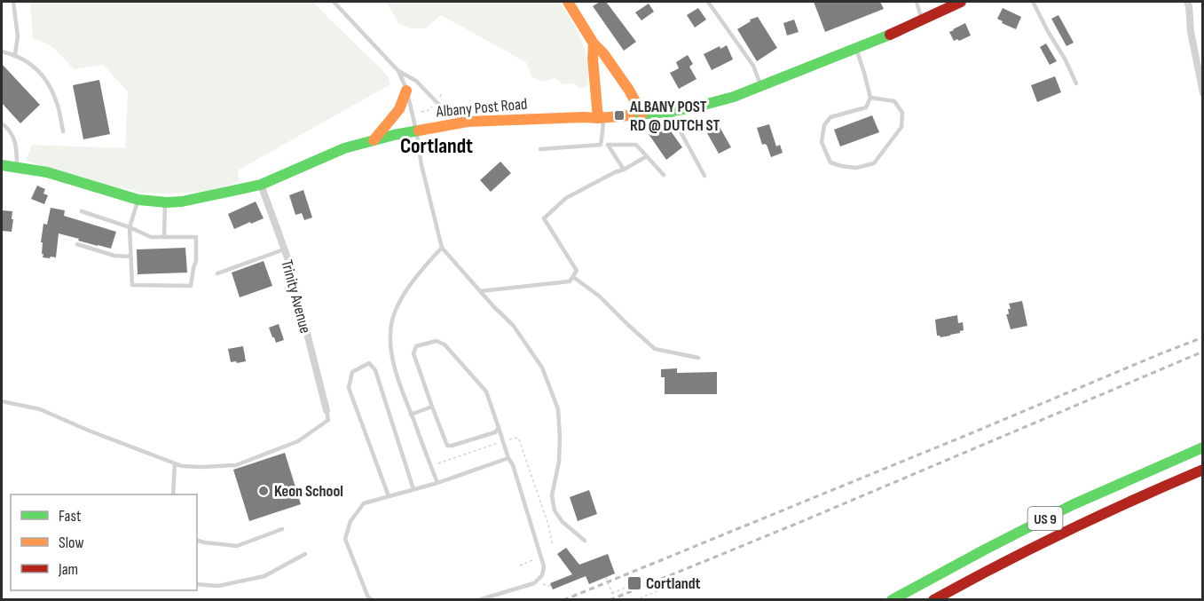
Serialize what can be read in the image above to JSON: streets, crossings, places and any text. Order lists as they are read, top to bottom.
{
  "streets": {
    "main road": ["Albany Post Road", "US 9"],
    "street": ["Trinity Avenue"]
  },
  "crossings": [
    ["Albany Post Road", "Trinity Avenue"]
  ],
  "districts": ["Cortlandt"],
  "places": {
    "transit": ["ALBANY POST RD @ DUTCH ST", "Cortlandt"],
    "other": ["Keon School"]
  },
  "legend": ["Fast", "Slow", "Jam"]
}
